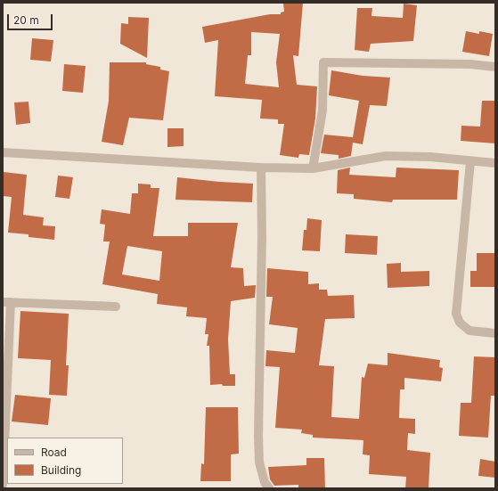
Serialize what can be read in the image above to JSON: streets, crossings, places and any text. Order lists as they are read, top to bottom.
{
  "legend": ["Road", "Building"],
  "scale_bar": "20 m"
}
